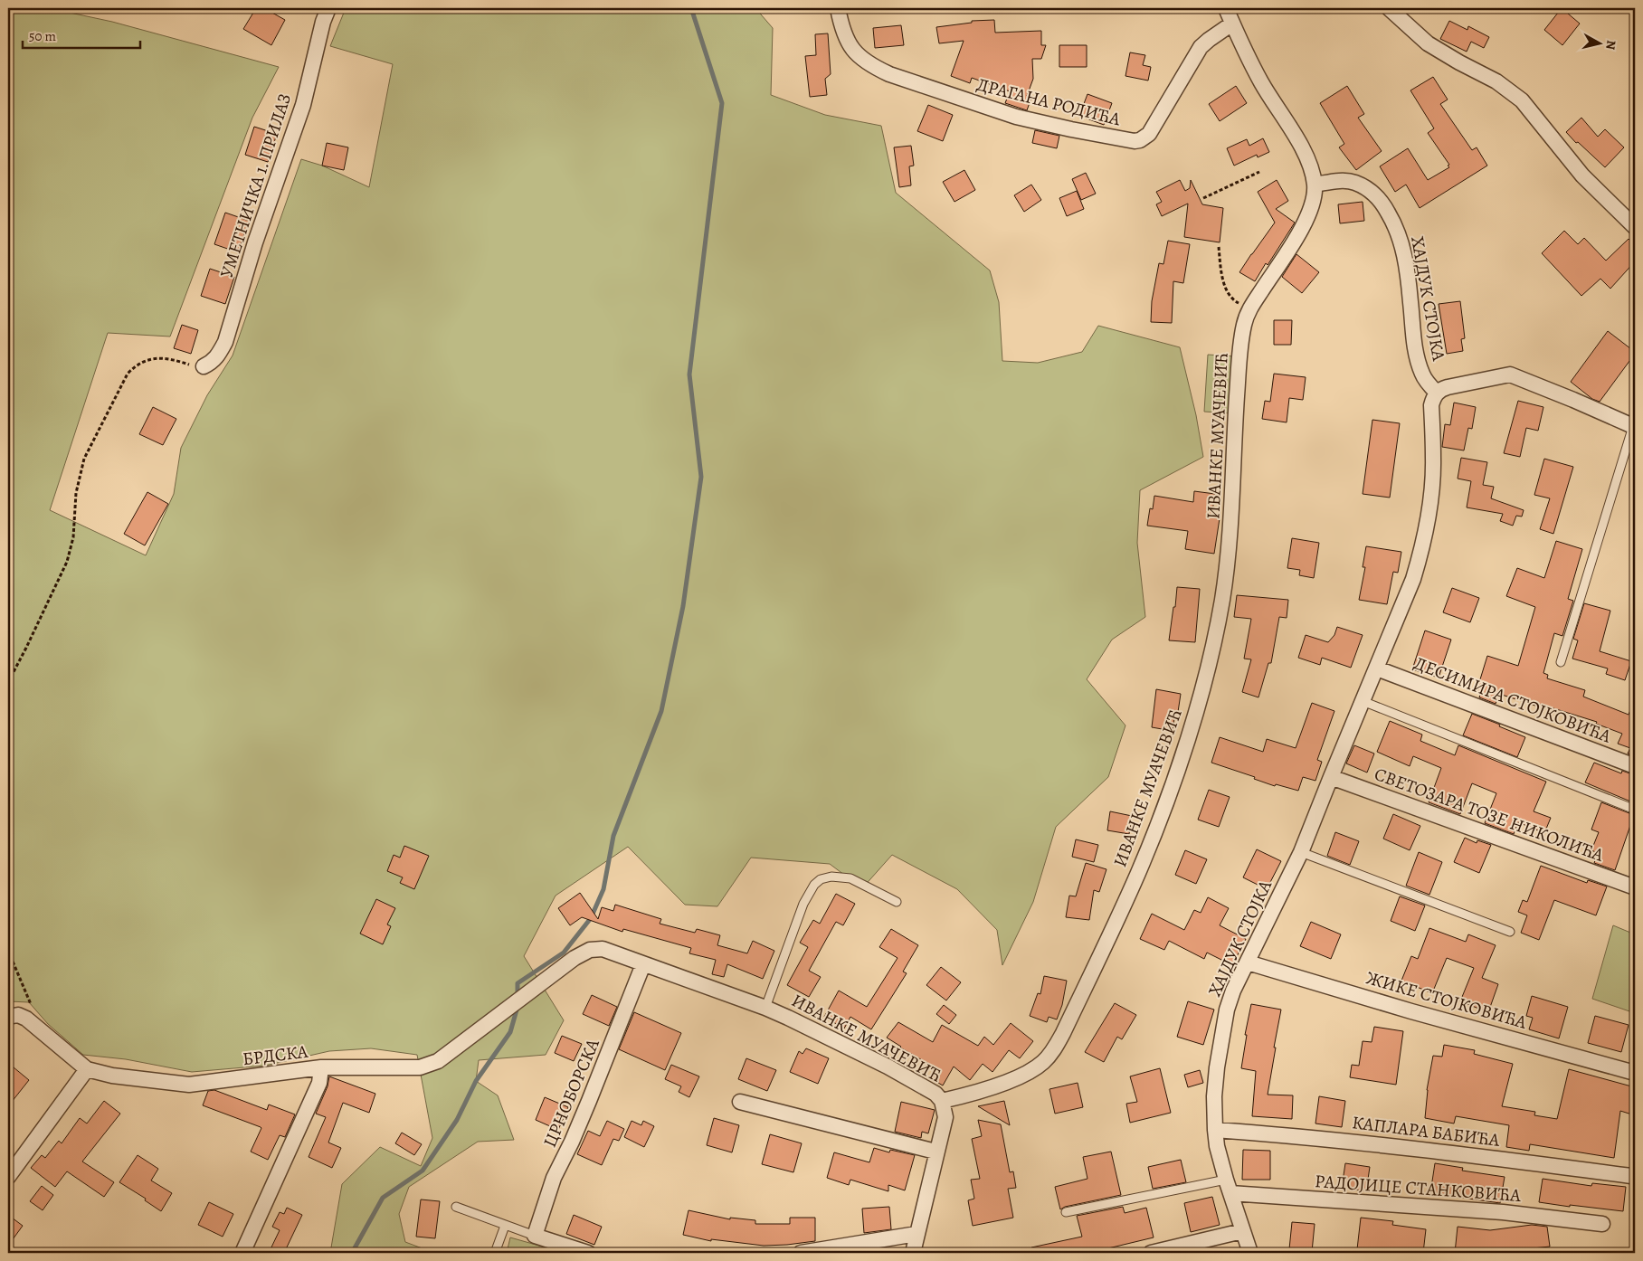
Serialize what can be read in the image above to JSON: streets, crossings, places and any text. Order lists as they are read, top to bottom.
{
  "streets": {
    "street": [
      "ДРАГАНА РОДИЋА",
      "УМЕТНИЧКА 1. ПРИЛАЗ",
      "ХАЈДУК СТОЈКА",
      "ИВАНКЕ МУАЧЕВИЋ",
      "ДЕСИМИРА СТОЈКОВИЋА",
      "СВЕТОЗАРА ТОЗЕ НИКОЛИЋА",
      "ЖИКЕ СТОЈКОВИЋА",
      "БРДСКА",
      "ЦРНОБОРСКА",
      "КАПЛАРА БАБИЋА",
      "РАДОЈИЦЕ СТАНКОВИЋА"
    ]
  },
  "crossings": [
    ["ДРАГАНА РОДИЋА", "ИВАНКЕ МУАЧЕВИЋ"],
    ["ХАЈДУК СТОЈКА", "ИВАНКЕ МУАЧЕВИЋ"],
    ["ХАЈДУК СТОЈКА", "ДЕСИМИРА СТОЈКОВИЋА"],
    ["ХАЈДУК СТОЈКА", "СВЕТОЗАРА ТОЗЕ НИКОЛИЋА"],
    ["ХАЈДУК СТОЈКА", "ЖИКЕ СТОЈКОВИЋА"],
    ["ХАЈДУК СТОЈКА", "КАПЛАРА БАБИЋА"],
    ["ХАЈДУК СТОЈКА", "РАДОЈИЦЕ СТАНКОВИЋА"],
    ["ИВАНКЕ МУАЧЕВИЋ", "БРДСКА"],
    ["ИВАНКЕ МУАЧЕВИЋ", "ЦРНОБОРСКА"]
  ],
  "scale_bar": "50 m",
  "north": "right"
}
